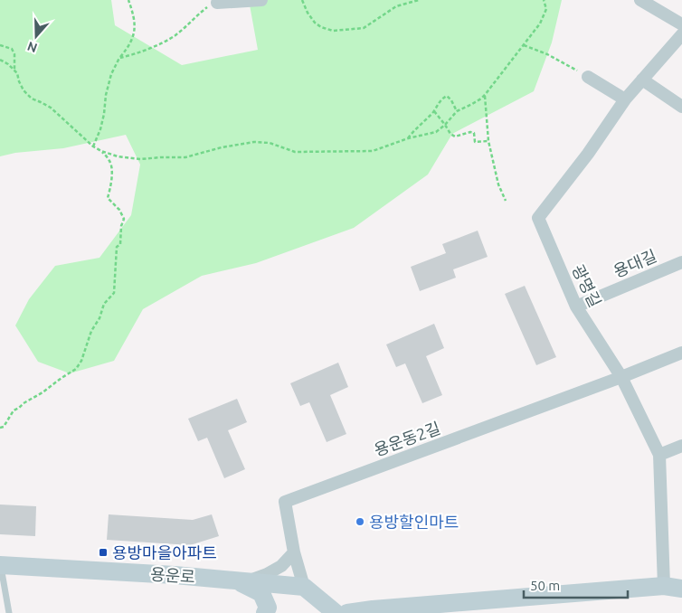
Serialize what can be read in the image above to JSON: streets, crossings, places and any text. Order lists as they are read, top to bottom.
{
  "streets": {
    "main road": ["용운로"],
    "street": ["용대길", "광명길", "용운동2길"]
  },
  "crossings": [
    ["용대길", "광명길"],
    ["광명길", "용운동2길"],
    ["용운동2길", "용운로"]
  ],
  "places": {
    "other": ["용방할인마트"],
    "transit": ["용방마을아파트"]
  },
  "scale_bar": "50 m",
  "north": "bottom"
}
